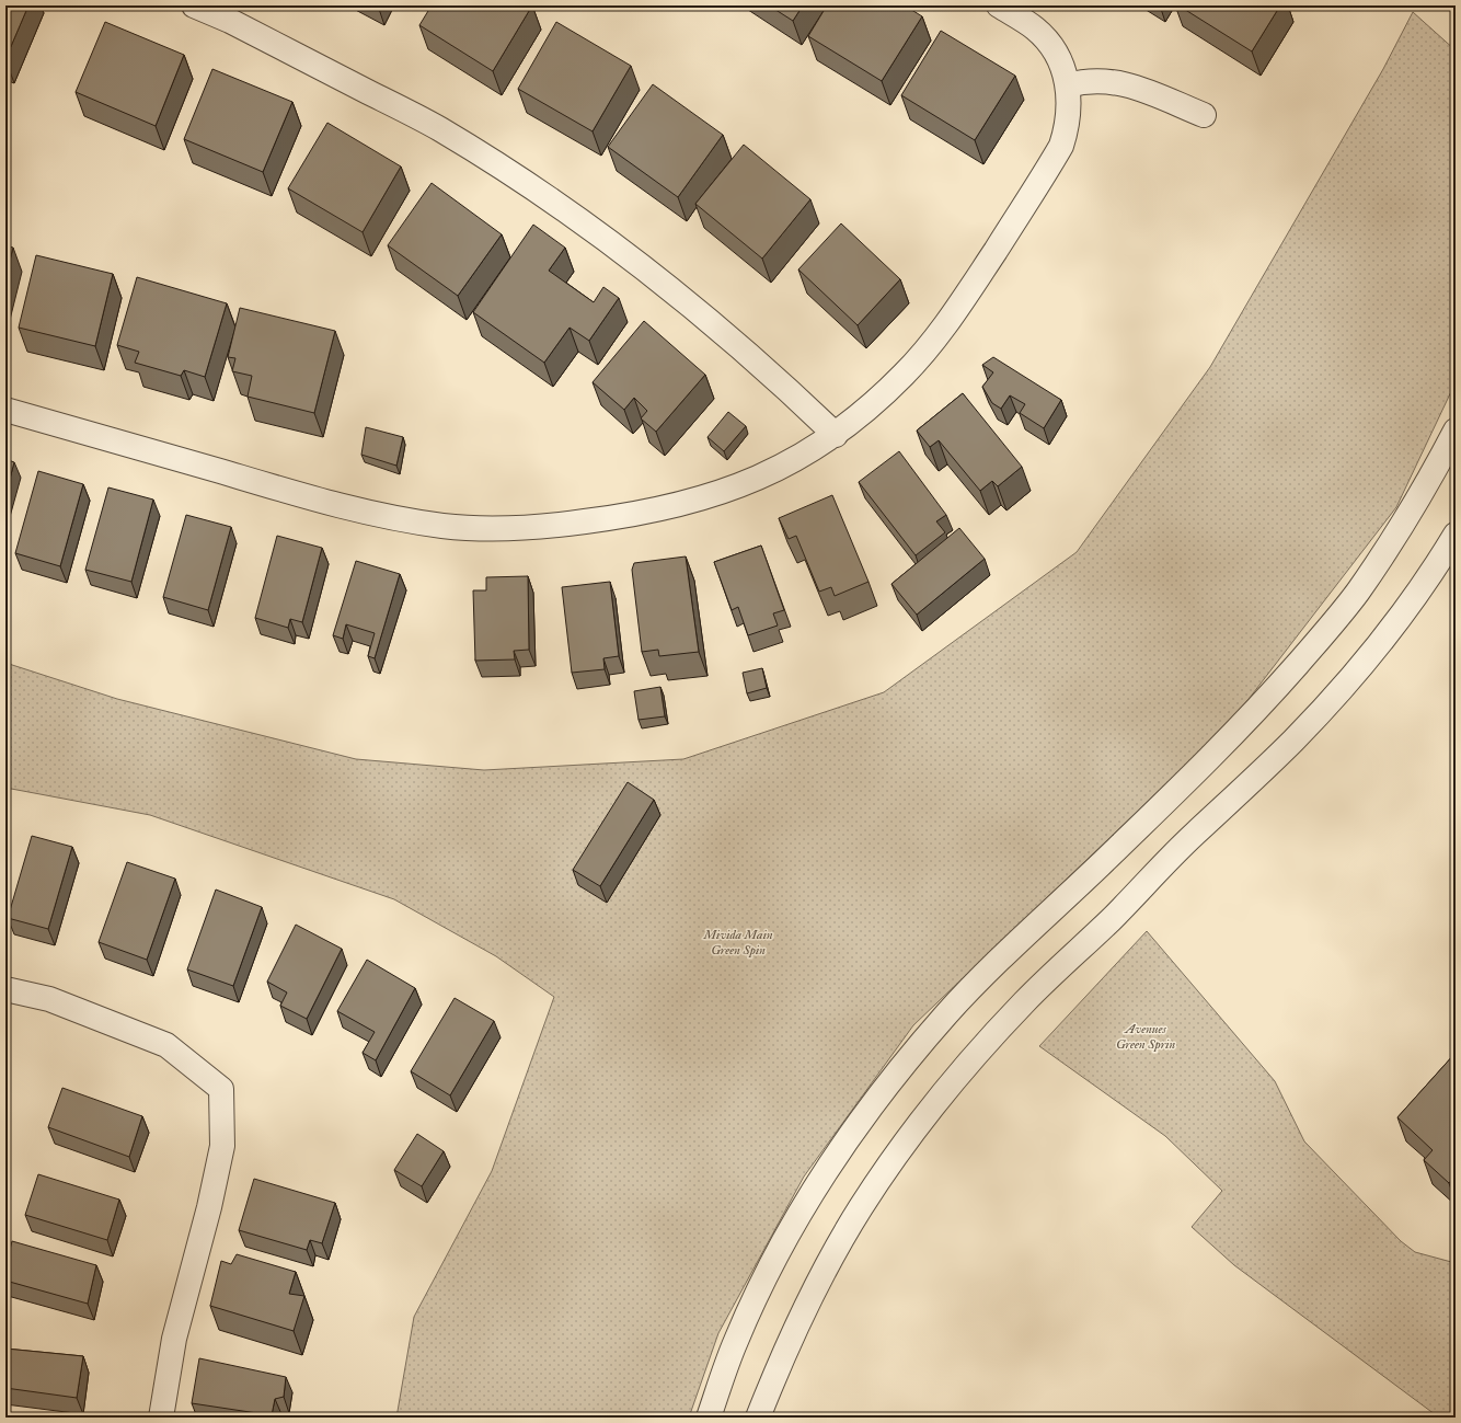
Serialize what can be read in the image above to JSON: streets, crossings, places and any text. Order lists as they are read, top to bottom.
{
  "parks": ["Mivida Main Green Spin", "Avenues Green Sprin"]
}
